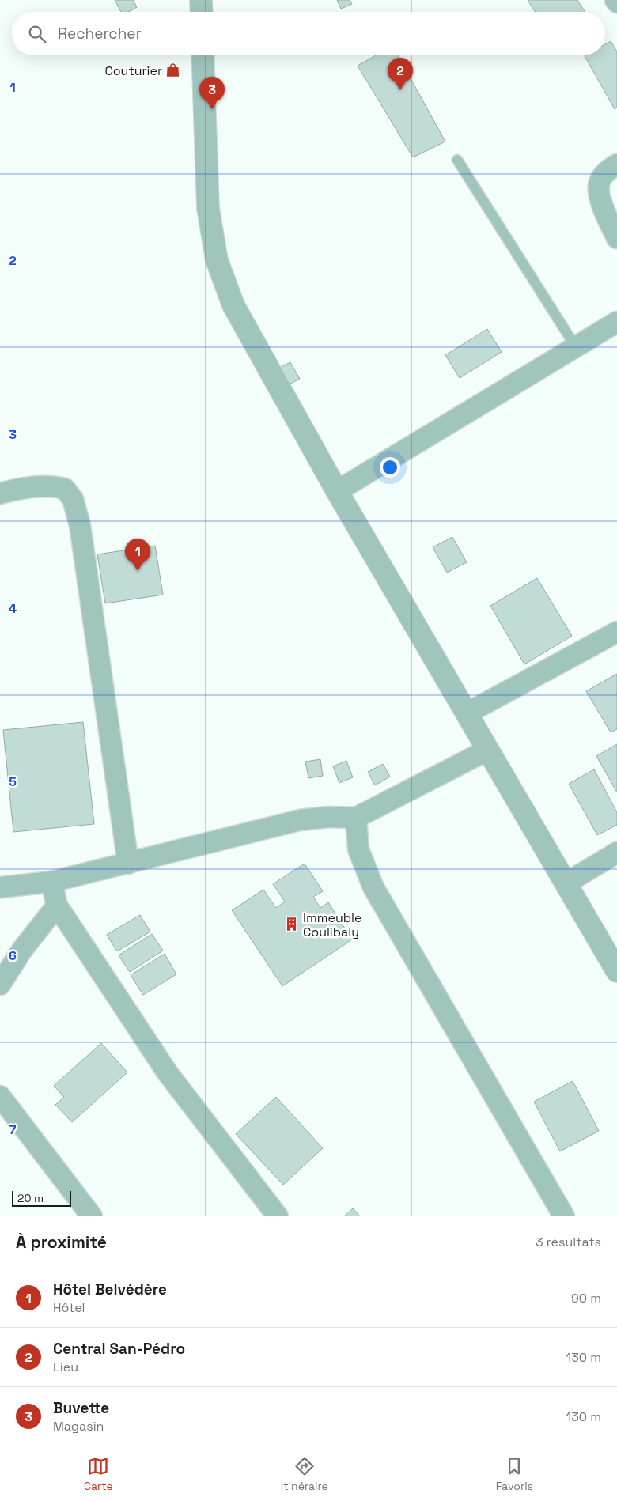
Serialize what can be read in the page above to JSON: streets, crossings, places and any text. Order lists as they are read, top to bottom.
{
  "places": {
    "shop": ["Couturier"],
    "building": ["Immeuble Coulibaly"]
  },
  "scale_bar": "20 m",
  "page": {
    "search": "Rechercher",
    "pins": ["2", "3", "1"],
    "scale": "20 m",
    "heading": ["À proximité", "3 résultats"],
    "list": [
      {
        "mark": "1",
        "name": "Hôtel Belvédère",
        "note": "Hôtel",
        "value": "90 m"
      },
      {
        "mark": "2",
        "name": "Central San-Pédro",
        "note": "Lieu",
        "value": "130 m"
      },
      {
        "mark": "3",
        "name": "Buvette",
        "note": "Magasin",
        "value": "130 m"
      }
    ],
    "nav": ["Carte", "Itinéraire", "Favoris"]
  },
  "grid": {
    "rows": [
      "1",
      "2",
      "3",
      "4",
      "5",
      "6",
      "7"
    ]
  }
}
